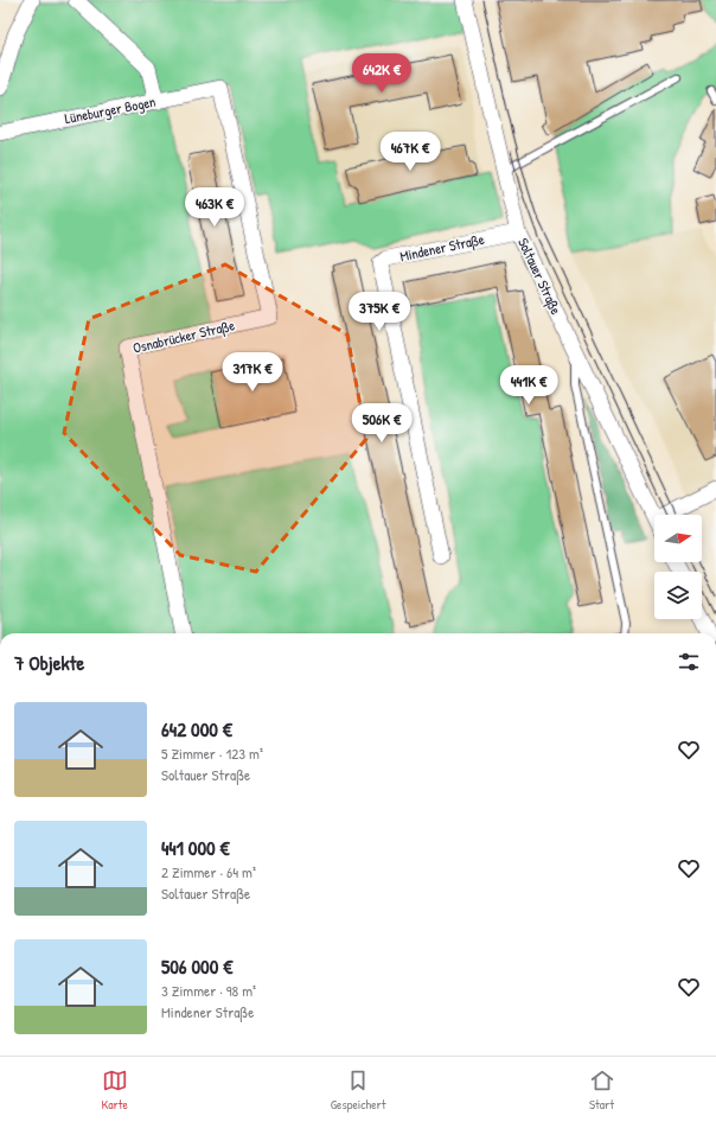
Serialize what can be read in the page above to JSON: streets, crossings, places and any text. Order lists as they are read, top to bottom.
{
  "streets": {
    "street": [
      "Lüneburger Bogen",
      "Mindener Straße",
      "Soltauer Straße",
      "Osnabrücker Straße"
    ]
  },
  "crossings": [
    ["Lüneburger Bogen", "Osnabrücker Straße"],
    ["Mindener Straße", "Soltauer Straße"]
  ],
  "north": "right",
  "page": {
    "price": [
      "642K €",
      "467K €",
      "463K €",
      "375K €",
      "317K €",
      "441K €",
      "506K €"
    ],
    "heading": "7 Objekte",
    "list": [
      {
        "name": "642 000 €",
        "note": "5 Zimmer · 123 m² · Soltauer Straße"
      },
      {
        "name": "441 000 €",
        "note": "2 Zimmer · 64 m² · Soltauer Straße"
      },
      {
        "name": "506 000 €",
        "note": "3 Zimmer · 98 m² · Mindener Straße"
      }
    ],
    "tabs": ["Karte", "Gespeichert", "Start"]
  }
}
